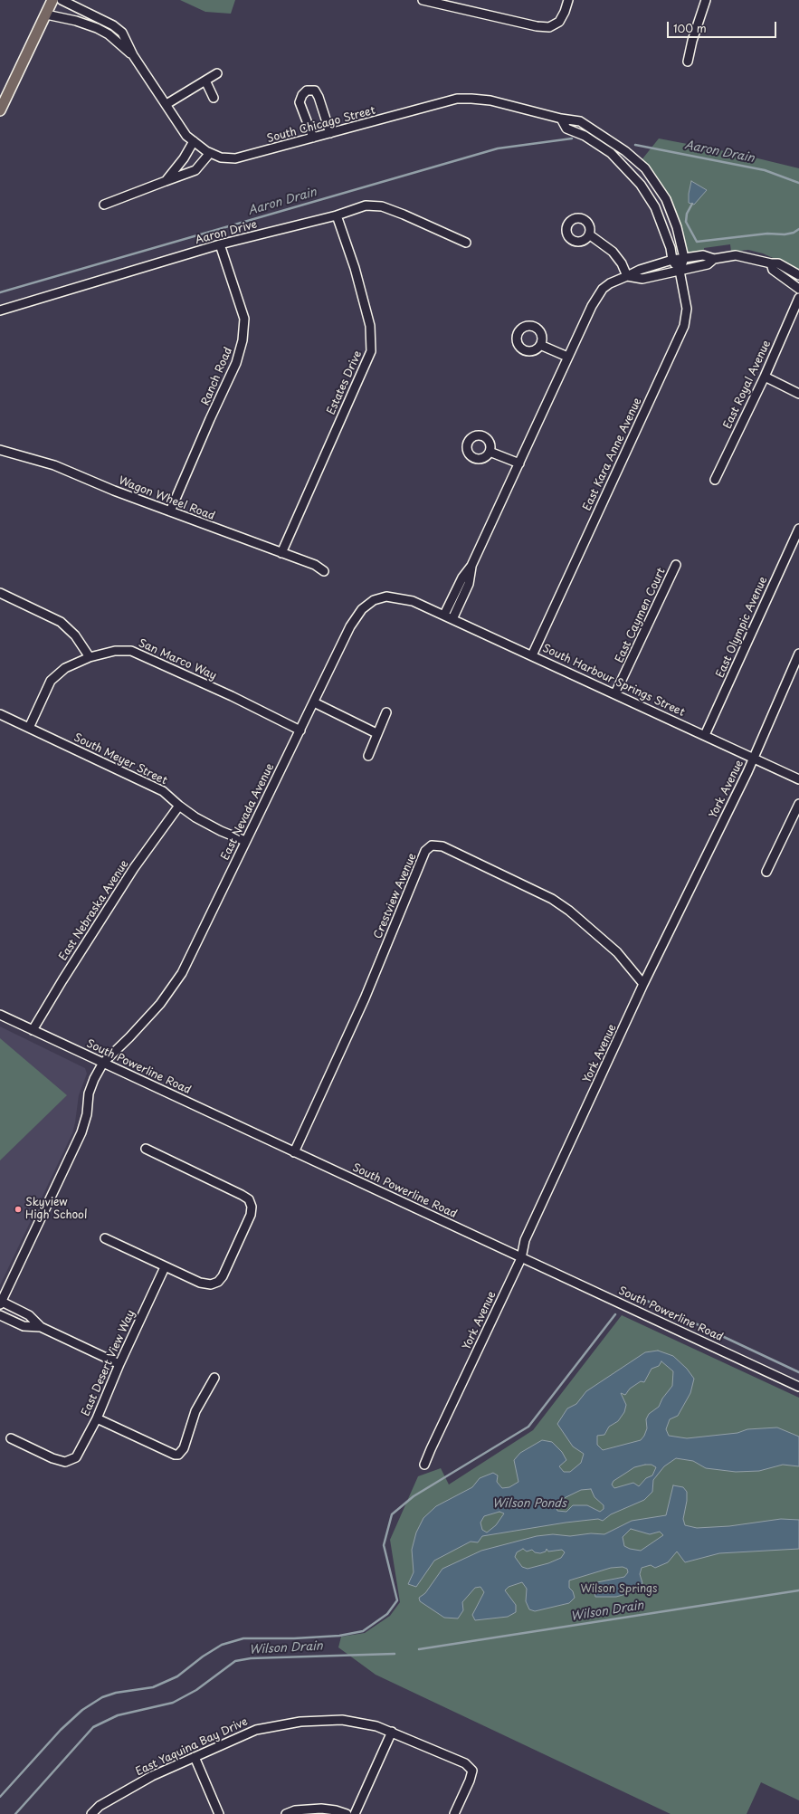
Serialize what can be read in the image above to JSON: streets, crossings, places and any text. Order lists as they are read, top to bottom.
{
  "streets": {
    "street": [
      "South Chicago Street",
      "Aaron Drive",
      "Ranch Road",
      "Estates Drive",
      "East Royal Avenue",
      "East Kara Anne Avenue",
      "Wagon Wheel Road",
      "East Caymen Court",
      "East Olympic Avenue",
      "San Marco Way",
      "South Harbour Springs Street",
      "South Meyer Street",
      "York Avenue",
      "East Nevada Avenue",
      "Crestview Avenue",
      "East Nebraska Avenue",
      "South Powerline Road",
      "East Desert View Way",
      "East Yaquina Bay Drive"
    ]
  },
  "crossings": [
    ["Aaron Drive", "Ranch Road"],
    ["Aaron Drive", "Estates Drive"],
    ["Ranch Road", "Wagon Wheel Road"],
    ["Estates Drive", "Wagon Wheel Road"],
    ["East Kara Anne Avenue", "South Harbour Springs Street"],
    ["East Caymen Court", "South Harbour Springs Street"],
    ["East Olympic Avenue", "South Harbour Springs Street"],
    ["San Marco Way", "South Meyer Street"],
    ["San Marco Way", "East Nevada Avenue"],
    ["South Harbour Springs Street", "York Avenue"],
    ["South Harbour Springs Street", "East Nevada Avenue"],
    ["South Meyer Street", "East Nevada Avenue"],
    ["South Meyer Street", "East Nebraska Avenue"],
    ["York Avenue", "Crestview Avenue"],
    ["York Avenue", "South Powerline Road"],
    ["East Nevada Avenue", "South Powerline Road"],
    ["Crestview Avenue", "South Powerline Road"],
    ["East Nebraska Avenue", "South Powerline Road"]
  ],
  "water": ["Aaron Drain", "Wilson Ponds", "Wilson Drain"],
  "parks": ["Wilson Springs"],
  "places": ["Skyview High School"],
  "scale_bar": "100 m"
}
